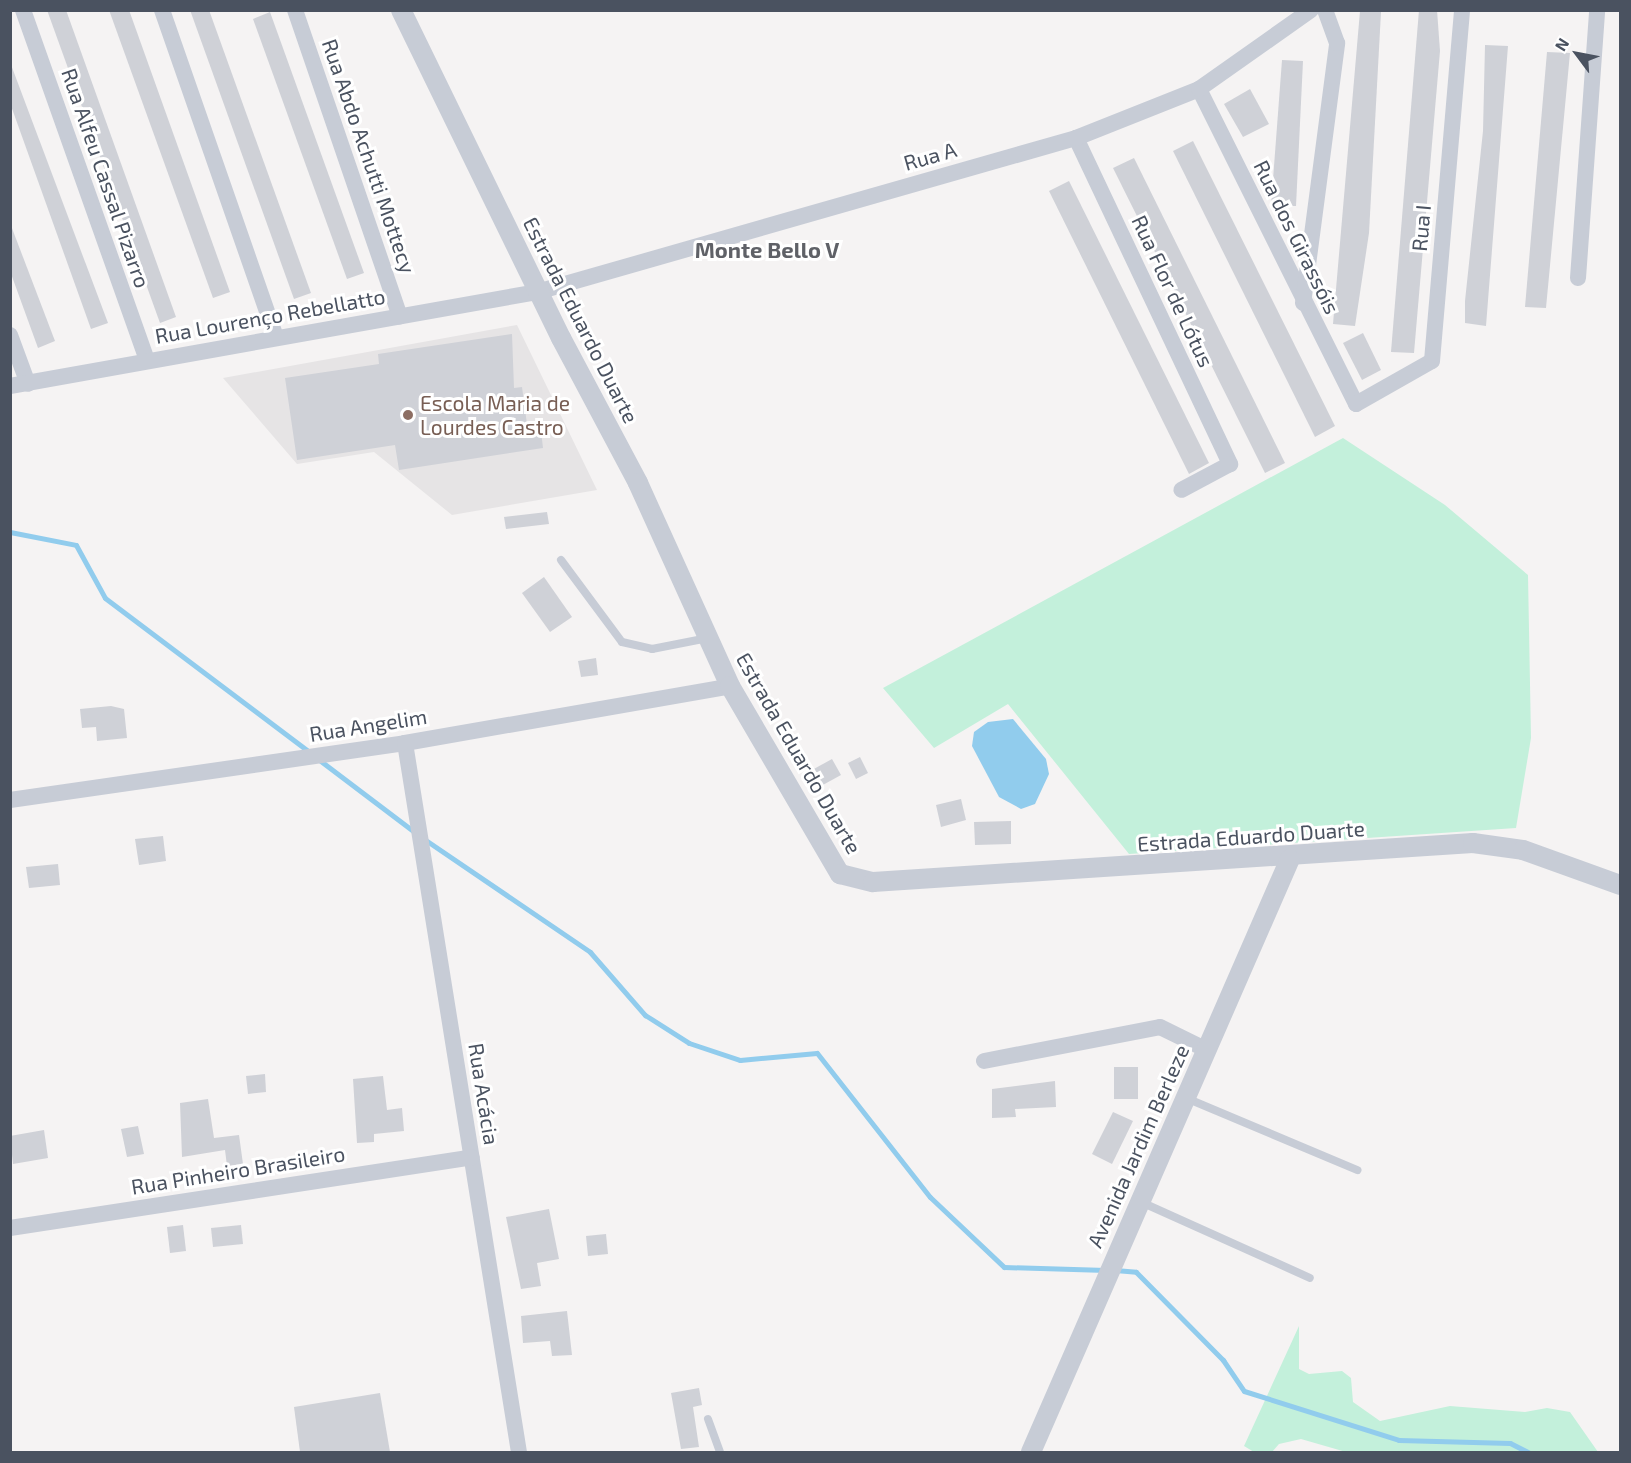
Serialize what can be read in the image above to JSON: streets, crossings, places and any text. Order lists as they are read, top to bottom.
{
  "streets": {
    "street": [
      "Rua Abdo Achutti Mottecy",
      "Rua A",
      "Rua Alfeu Cassal Pizarro",
      "Rua I",
      "Rua dos Girassóis",
      "Rua Flor de Lótus",
      "Rua Lourenço Rebellatto",
      "Estrada Eduardo Duarte",
      "Rua Angelim",
      "Rua Acácia",
      "Avenida Jardim Berleze",
      "Rua Pinheiro Brasileiro"
    ]
  },
  "crossings": [
    ["Rua Abdo Achutti Mottecy", "Rua Lourenço Rebellatto"],
    ["Rua A", "Rua dos Girassóis"],
    ["Rua A", "Rua Flor de Lótus"],
    ["Rua A", "Rua Lourenço Rebellatto"],
    ["Rua A", "Estrada Eduardo Duarte"],
    ["Rua Alfeu Cassal Pizarro", "Rua Lourenço Rebellatto"],
    ["Rua I", "Rua dos Girassóis"],
    ["Rua Lourenço Rebellatto", "Estrada Eduardo Duarte"],
    ["Estrada Eduardo Duarte", "Rua Angelim"],
    ["Estrada Eduardo Duarte", "Avenida Jardim Berleze"],
    ["Rua Angelim", "Rua Acácia"],
    ["Rua Acácia", "Rua Pinheiro Brasileiro"]
  ],
  "districts": ["Monte Bello V"],
  "places": ["Escola Maria de Lourdes Castro"],
  "north": "top left"
}
